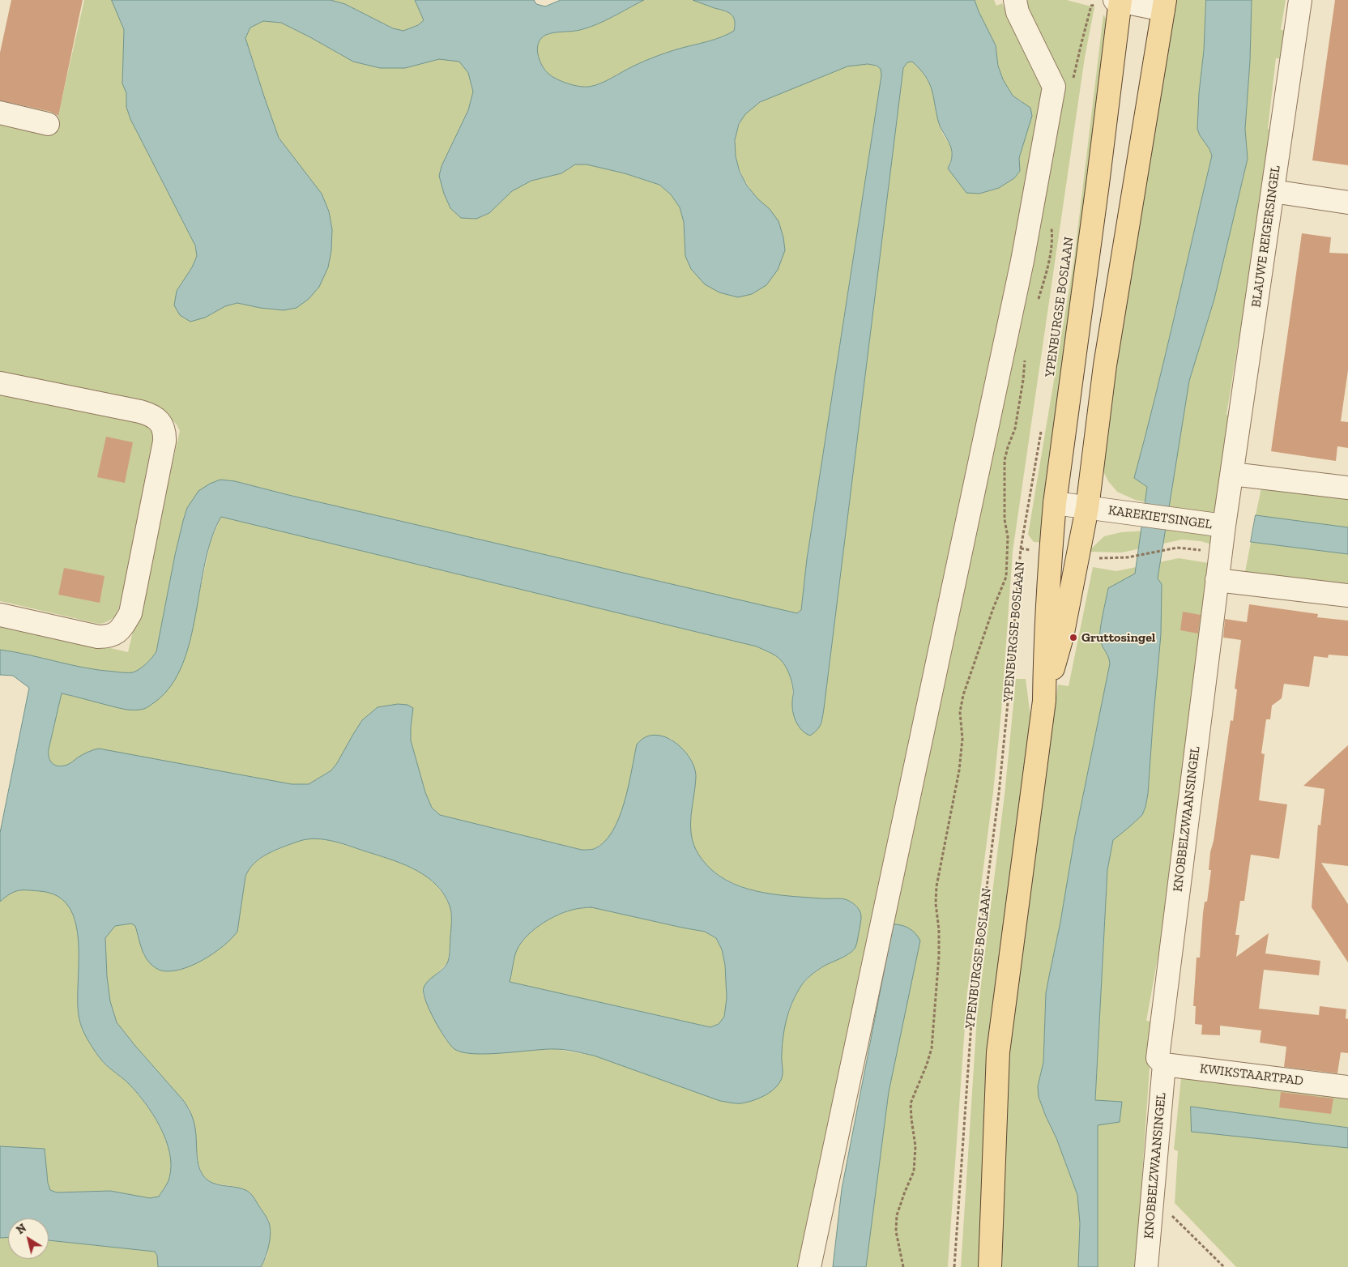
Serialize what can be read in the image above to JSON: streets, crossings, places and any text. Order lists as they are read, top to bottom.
{
  "streets": {
    "main road": ["YPENBURGSE BOSLAAN"],
    "street": [
      "BLAUWE REIGERSINGEL",
      "KAREKIETSINGEL",
      "KNOBBELZWAANSINGEL",
      "KWIKSTAARTPAD"
    ]
  },
  "crossings": [
    ["YPENBURGSE BOSLAAN", "KAREKIETSINGEL"],
    ["KAREKIETSINGEL", "KNOBBELZWAANSINGEL"],
    ["KNOBBELZWAANSINGEL", "KWIKSTAARTPAD"]
  ],
  "places": ["Gruttosingel"],
  "north": "top left"
}
